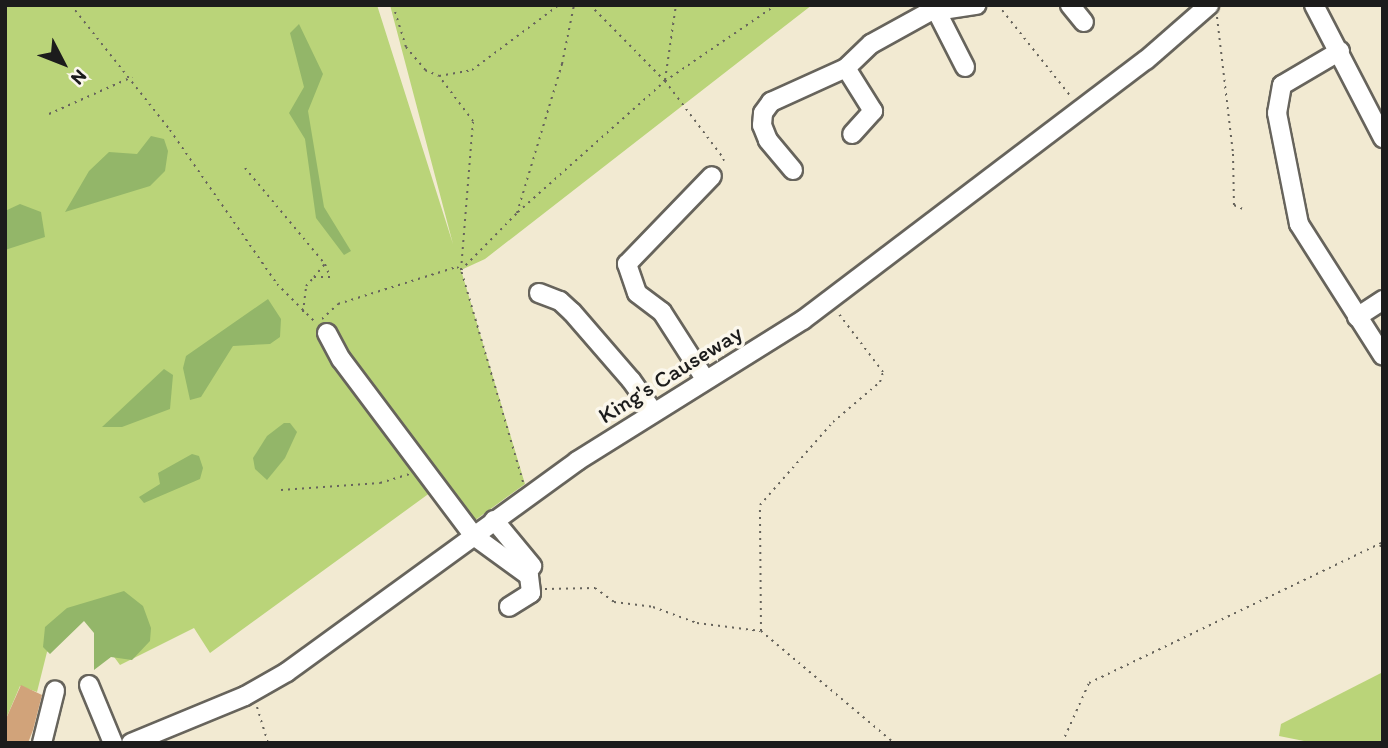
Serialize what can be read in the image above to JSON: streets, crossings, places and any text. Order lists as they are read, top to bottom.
{
  "streets": {
    "street": ["King's Causeway"]
  },
  "north": "bottom right"
}
